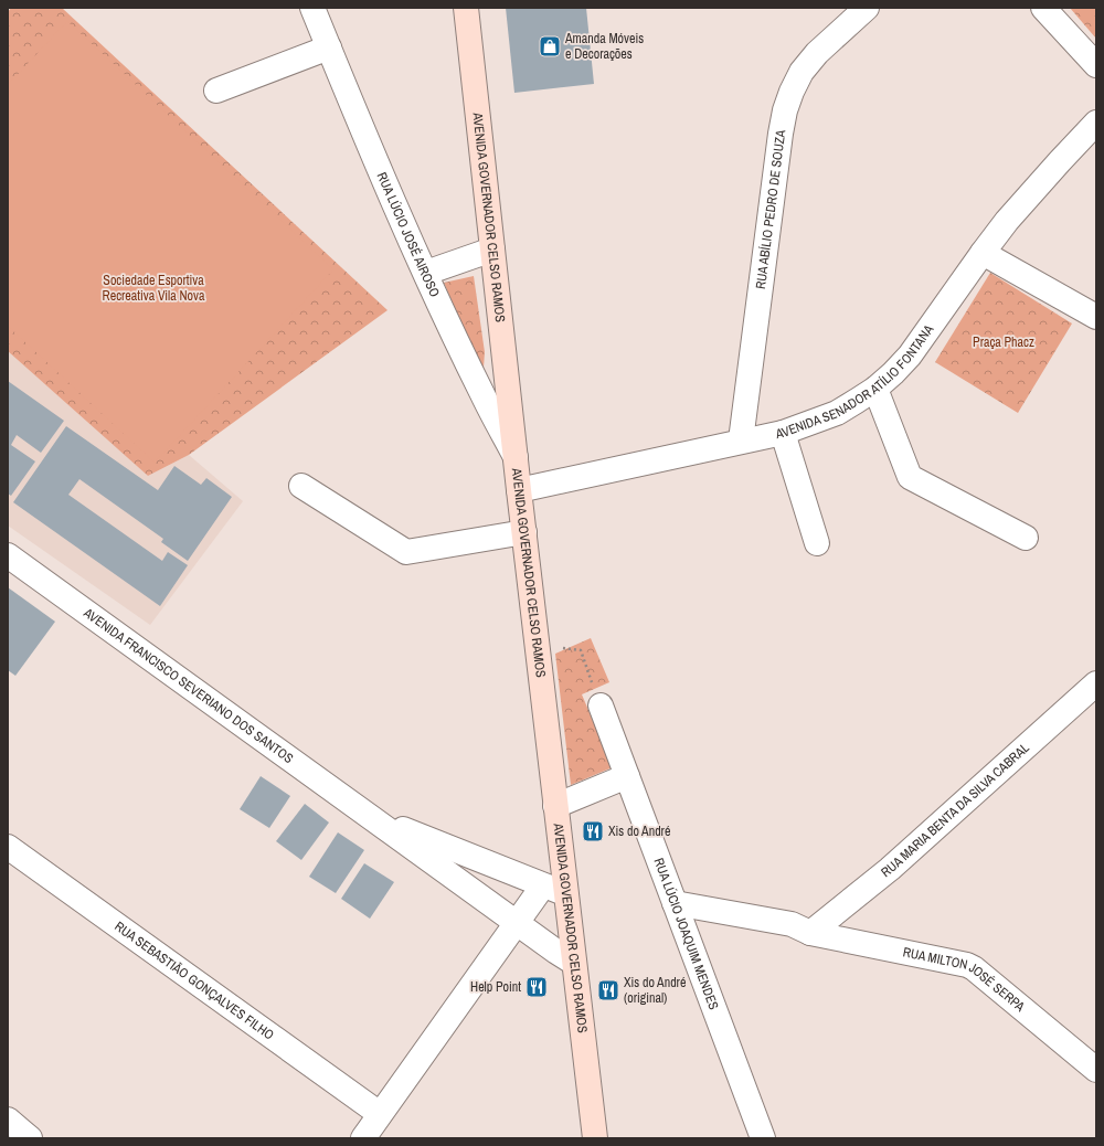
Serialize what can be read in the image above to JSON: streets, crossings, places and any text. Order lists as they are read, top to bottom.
{
  "streets": {
    "main road": ["AVENIDA GOVERNADOR CELSO RAMOS"],
    "street": [
      "RUA ABÍLIO PEDRO DE SOUZA",
      "RUA LÚCIO JOSÉ AIROSO",
      "AVENIDA SENADOR ATÍLIO FONTANA",
      "AVENIDA FRANCISCO SEVERIANO DOS SANTOS",
      "RUA MARIA BENTA DA SILVA CABRAL",
      "RUA LÚCIO JOAQUIM MENDES",
      "RUA SEBASTIÃO GONÇALVES FILHO",
      "RUA MILTON JOSÉ SERPA"
    ]
  },
  "crossings": [
    ["RUA ABÍLIO PEDRO DE SOUZA", "AVENIDA SENADOR ATÍLIO FONTANA"],
    ["AVENIDA GOVERNADOR CELSO RAMOS", "RUA LÚCIO JOSÉ AIROSO"],
    ["AVENIDA GOVERNADOR CELSO RAMOS", "AVENIDA SENADOR ATÍLIO FONTANA"],
    ["AVENIDA GOVERNADOR CELSO RAMOS", "AVENIDA FRANCISCO SEVERIANO DOS SANTOS"],
    ["RUA MARIA BENTA DA SILVA CABRAL", "RUA MILTON JOSÉ SERPA"],
    ["RUA LÚCIO JOAQUIM MENDES", "RUA MILTON JOSÉ SERPA"]
  ],
  "parks": ["Sociedade Esportiva Recreativa Vila Nova", "Praça Phacz"],
  "places": {
    "shop": ["Amanda Móveis e Decorações"],
    "restaurant": ["Xis do André", "Help Point", "Xis do André (original)"]
  }
}
